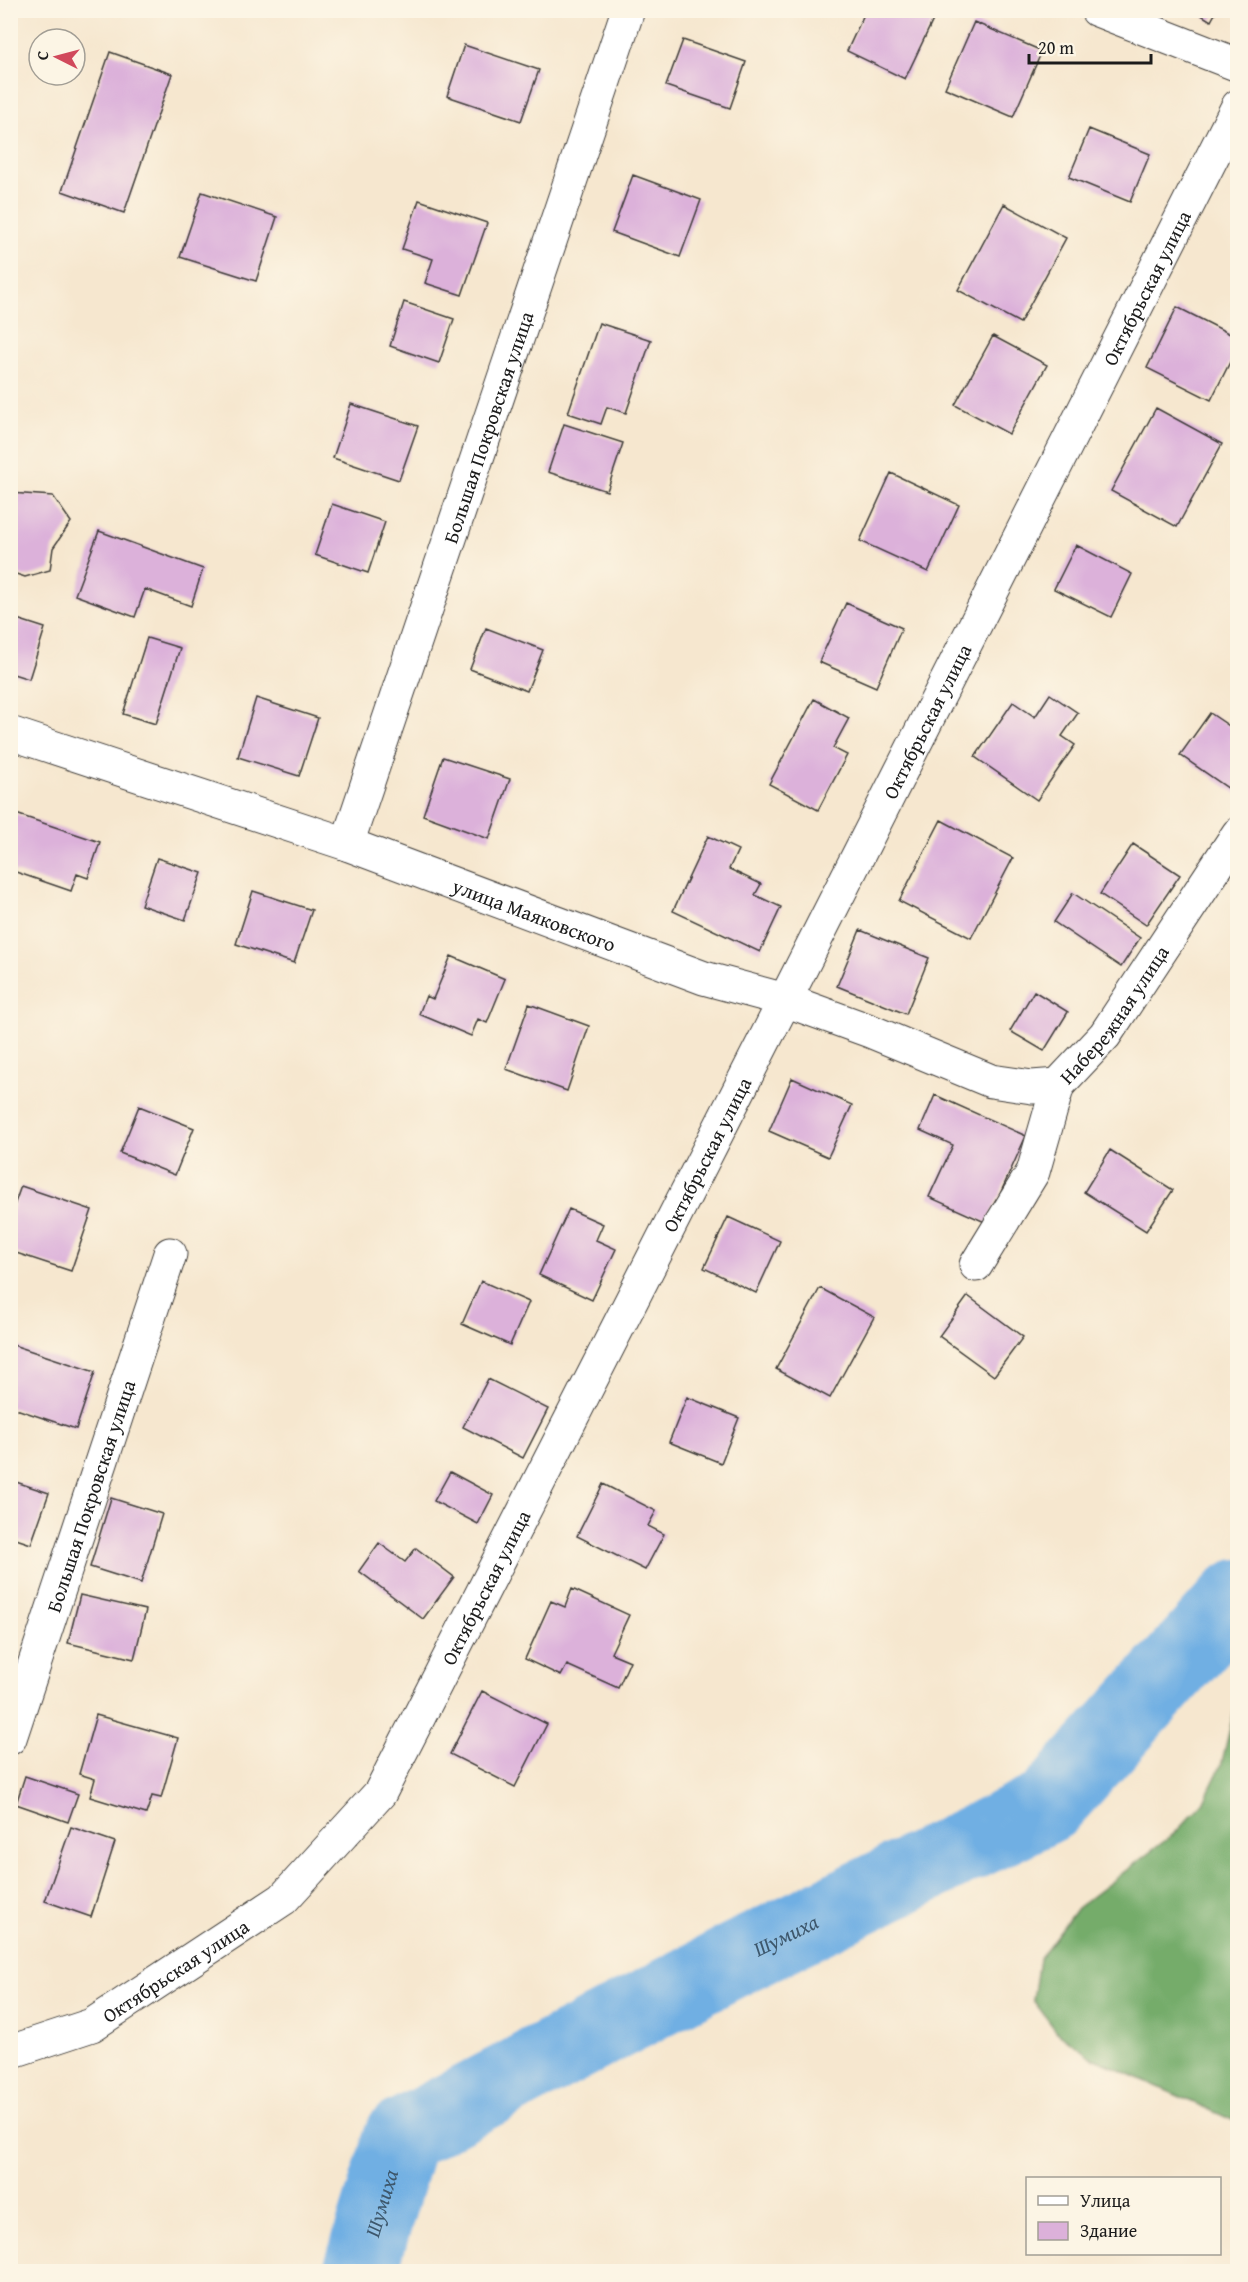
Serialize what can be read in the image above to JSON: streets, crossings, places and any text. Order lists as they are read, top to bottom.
{
  "streets": {
    "street": [
      "Октябрьская улица",
      "Большая Покровская улица",
      "улица Маяковского",
      "Набережная улица"
    ]
  },
  "crossings": [
    ["Октябрьская улица", "улица Маяковского"],
    ["Большая Покровская улица", "улица Маяковского"],
    ["улица Маяковского", "Набережная улица"]
  ],
  "water": ["Шумиха"],
  "legend": ["Улица", "Здание"],
  "scale_bar": "20 m",
  "north": "left"
}
